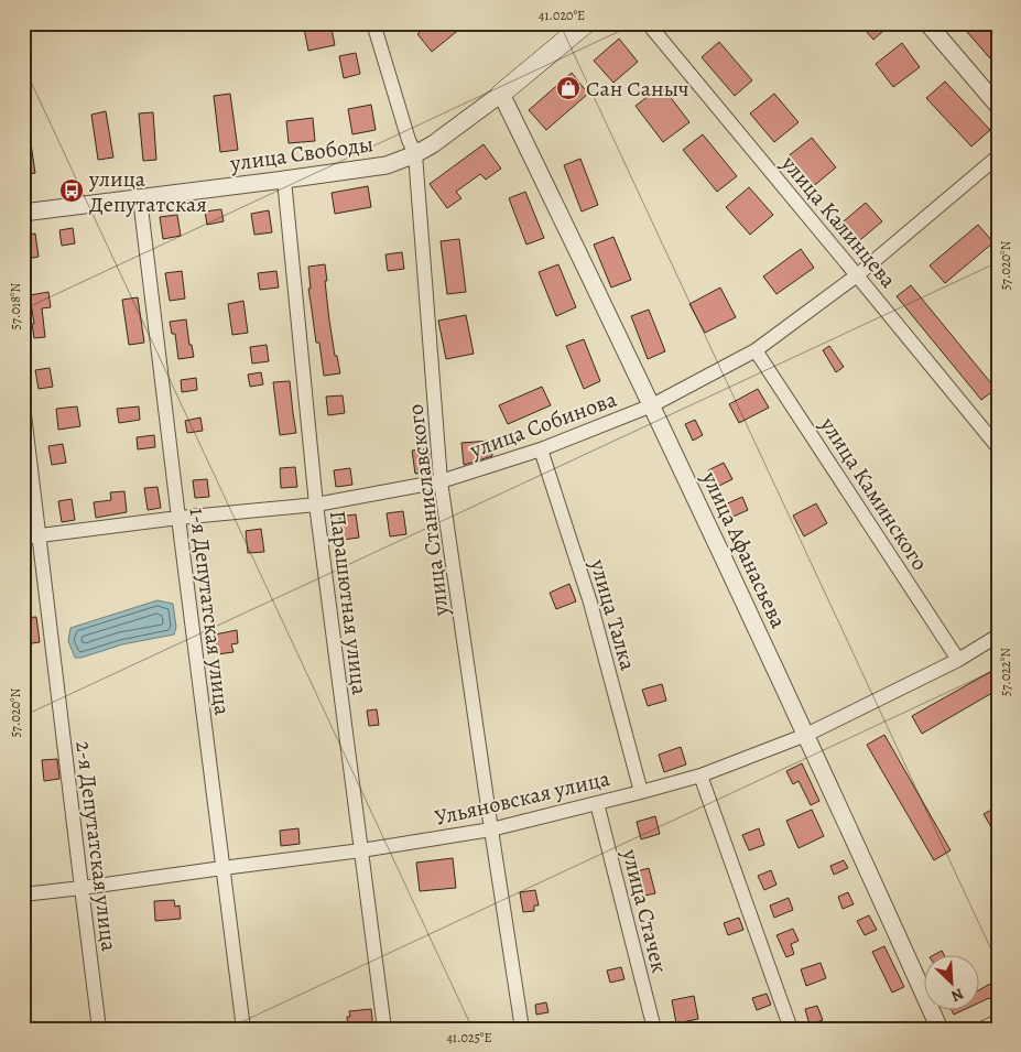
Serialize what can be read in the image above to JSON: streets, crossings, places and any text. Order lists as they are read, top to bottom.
{
  "streets": {
    "main road": ["улица Свободы"],
    "street": [
      "улица Калинцева",
      "улица Собинова",
      "улица Каминского",
      "улица Станиславского",
      "улица Афанасьева",
      "Парашютная улица",
      "1-я Депутатская улица",
      "улица Талка",
      "Ульяновская улица",
      "2-я Депутатская улица",
      "улица Стачек"
    ]
  },
  "crossings": [
    ["улица Свободы", "улица Станиславского"],
    ["улица Свободы", "улица Афанасьева"],
    ["улица Свободы", "Парашютная улица"],
    ["улица Свободы", "1-я Депутатская улица"],
    ["улица Калинцева", "улица Собинова"],
    ["улица Собинова", "улица Каминского"],
    ["улица Собинова", "улица Станиславского"],
    ["улица Собинова", "улица Афанасьева"],
    ["улица Собинова", "Парашютная улица"],
    ["улица Собинова", "1-я Депутатская улица"],
    ["улица Собинова", "улица Талка"],
    ["улица Собинова", "2-я Депутатская улица"],
    ["улица Каминского", "Ульяновская улица"],
    ["улица Станиславского", "Ульяновская улица"],
    ["улица Афанасьева", "Ульяновская улица"],
    ["Парашютная улица", "Ульяновская улица"],
    ["1-я Депутатская улица", "Ульяновская улица"],
    ["улица Талка", "Ульяновская улица"],
    ["Ульяновская улица", "2-я Депутатская улица"],
    ["Ульяновская улица", "улица Стачек"]
  ],
  "places": {
    "shop": ["Сан Саныч"],
    "bus stop": ["улица Депутатская"]
  },
  "north": "bottom right",
  "coordinates": [
    "41.020°E",
    "57.020°N",
    "57.018°N",
    "57.022°N",
    "41.025°E"
  ]
}
